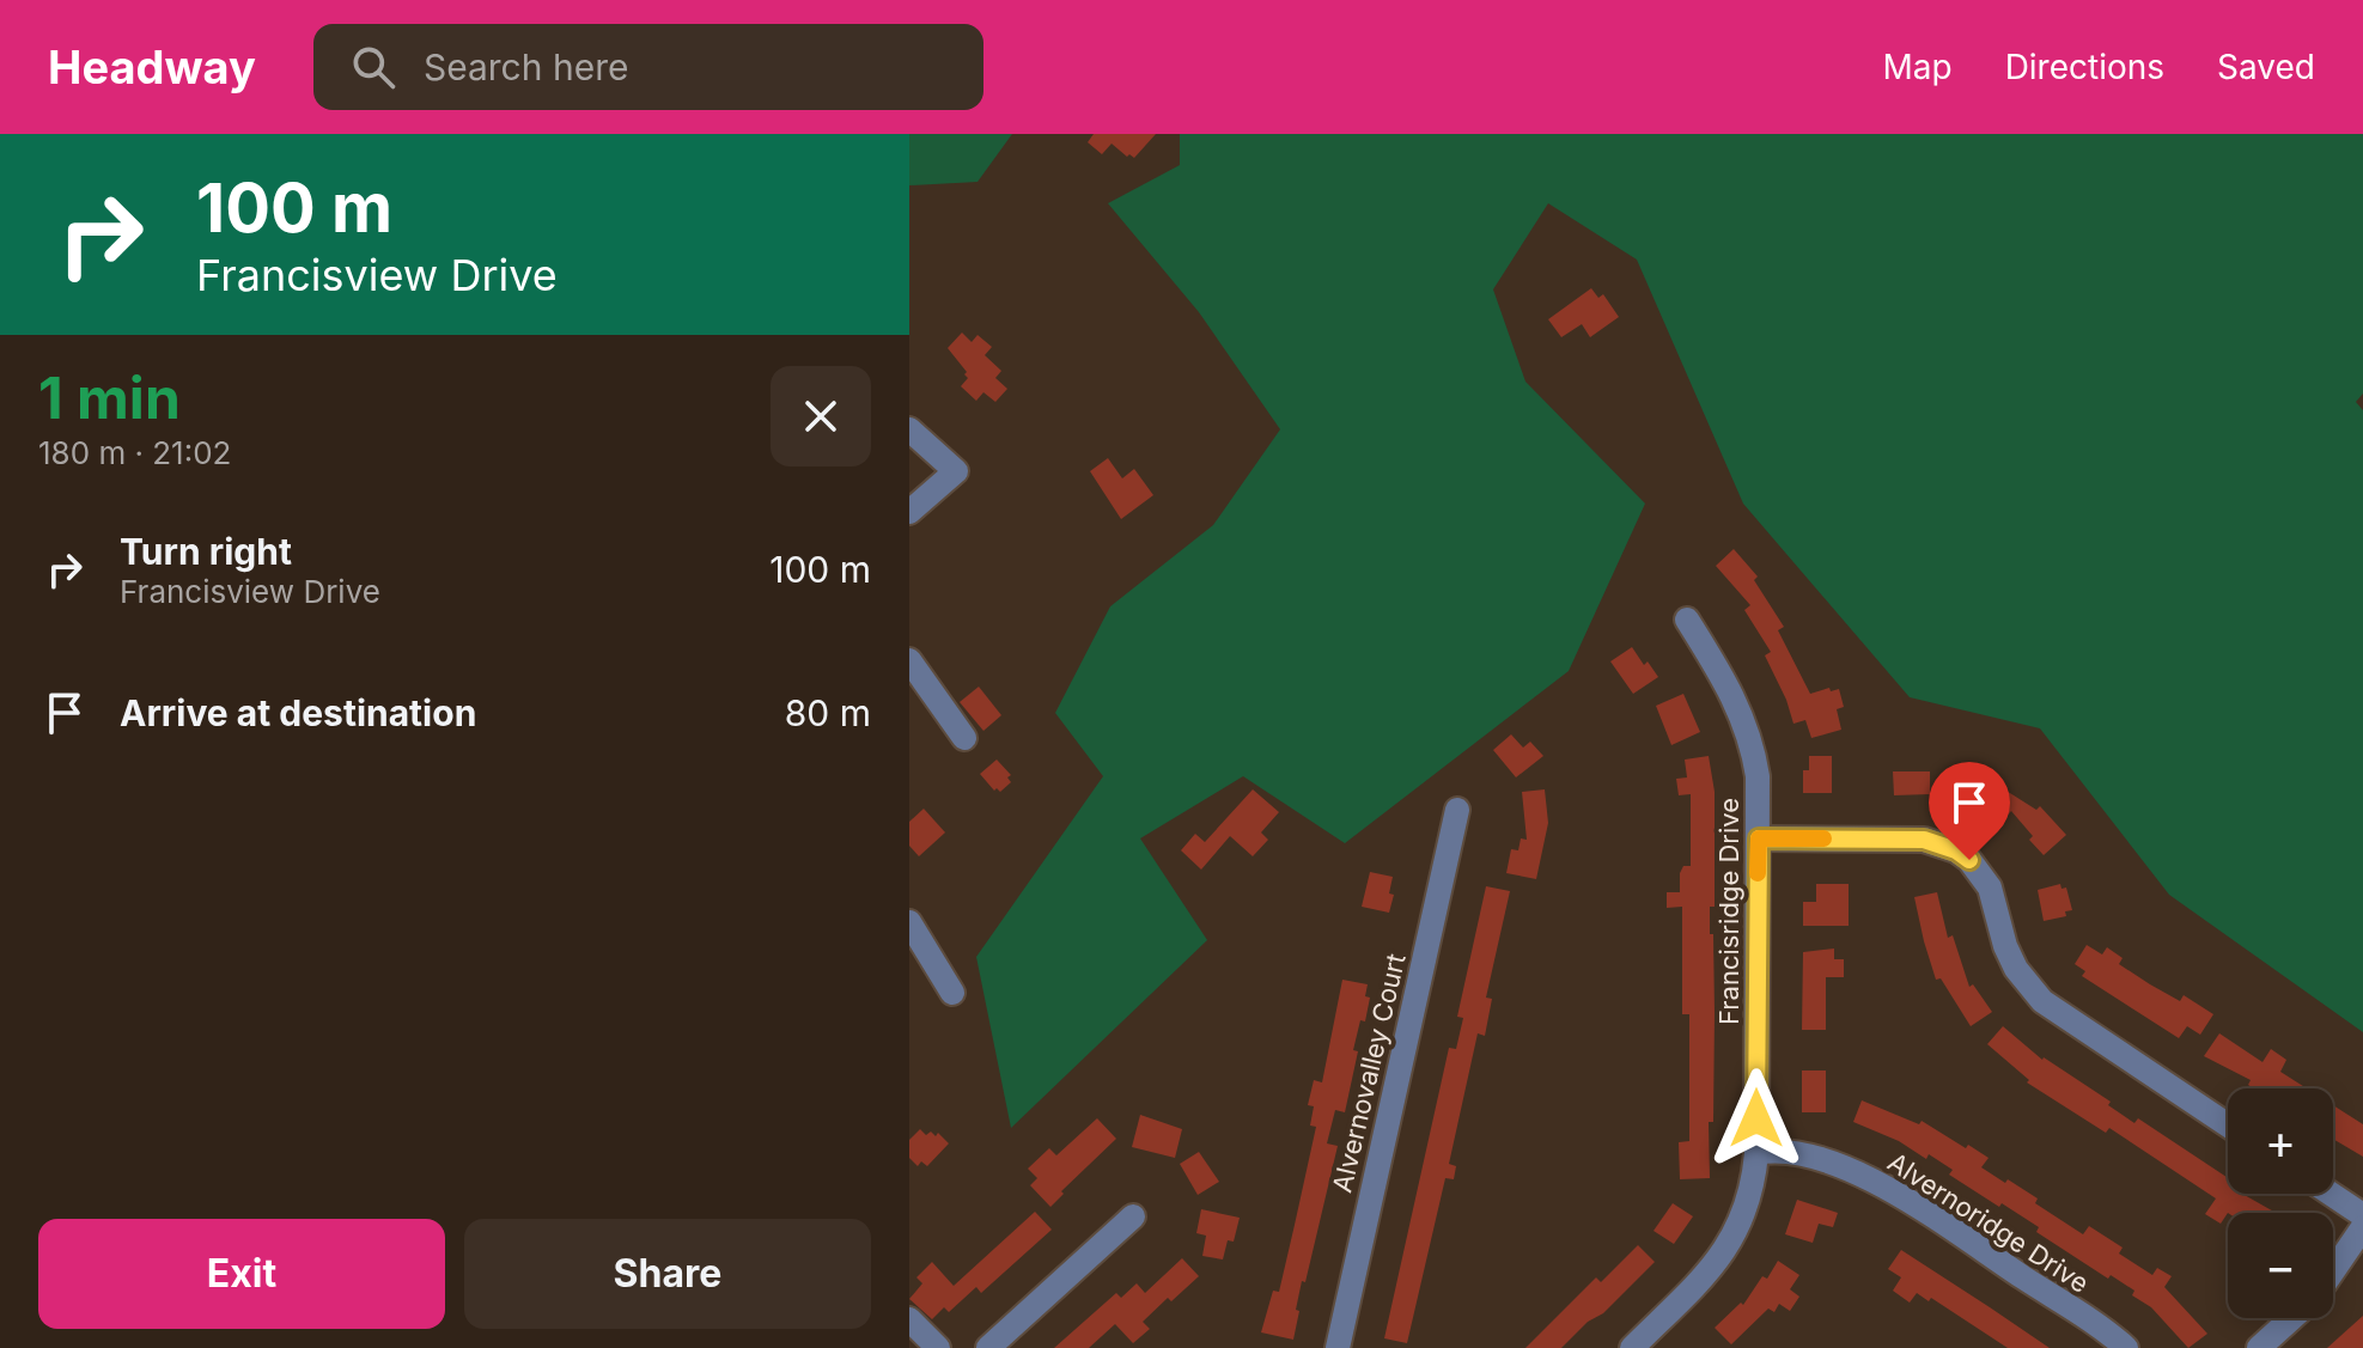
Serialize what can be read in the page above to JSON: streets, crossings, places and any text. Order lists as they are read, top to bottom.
{
  "streets": {
    "street": ["Francisridge Drive", "Alvernovalley Court", "Alvernoridge Drive"]
  },
  "crossings": [
    ["Francisridge Drive", "Alvernoridge Drive"]
  ],
  "page": {
    "header": "Headway",
    "search": "Search here",
    "nav": ["Map", "Directions", "Saved"],
    "turn": ["100 m", "Francisview Drive"],
    "heading": ["1 min", "180 m · 21:02"],
    "list": [
      {
        "name": "Turn right",
        "note": "Francisview Drive",
        "value": "100 m"
      },
      {
        "name": "Arrive at destination",
        "value": "80 m"
      }
    ],
    "map_buttons": ["+", "−"],
    "buttons": ["Exit", "Share"]
  }
}
